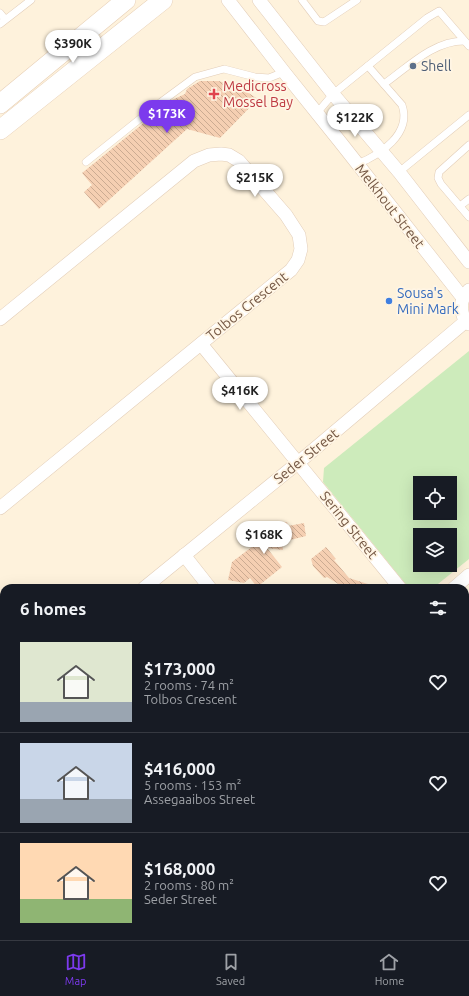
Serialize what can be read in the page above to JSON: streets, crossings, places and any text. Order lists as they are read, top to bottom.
{
  "streets": {
    "street": [
      "Melkhout Street",
      "Tolbos Crescent",
      "Seder Street",
      "Sering Street"
    ]
  },
  "crossings": [
    ["Tolbos Crescent", "Sering Street"],
    ["Seder Street", "Sering Street"]
  ],
  "places": {
    "other": ["Shell", "Sousa's Mini Mark"],
    "health": ["Medicross Mossel Bay"]
  },
  "page": {
    "price": [
      "$390K",
      "$173K",
      "$122K",
      "$215K",
      "$416K",
      "$168K"
    ],
    "heading": "6 homes",
    "list": [
      {
        "name": "$173,000",
        "note": "2 rooms · 74 m² · Tolbos Crescent"
      },
      {
        "name": "$416,000",
        "note": "5 rooms · 153 m² · Assegaaibos Street"
      },
      {
        "name": "$168,000",
        "note": "2 rooms · 80 m² · Seder Street"
      }
    ],
    "tabs": ["Map", "Saved", "Home"]
  }
}
